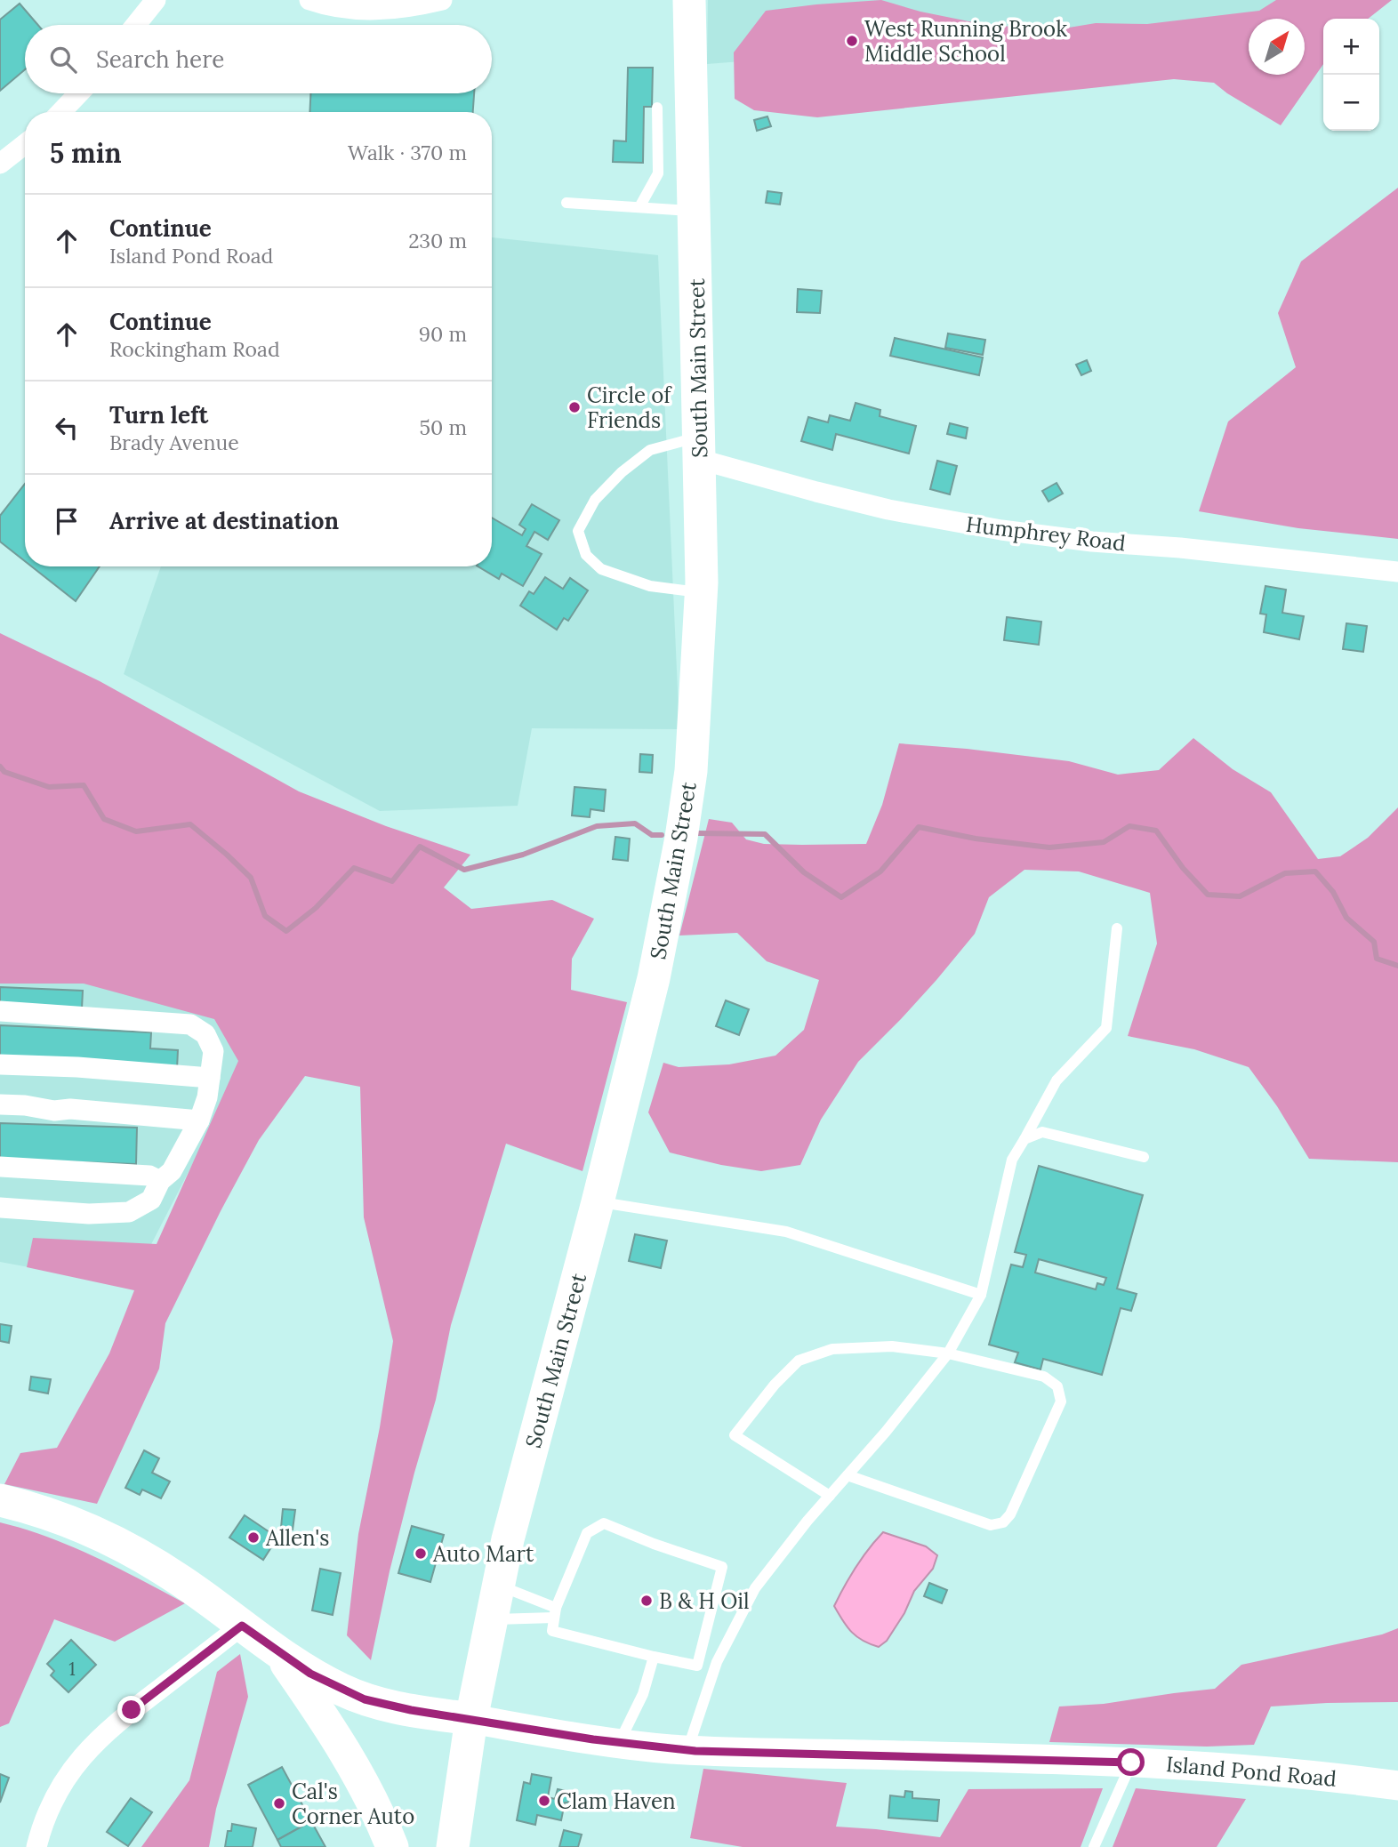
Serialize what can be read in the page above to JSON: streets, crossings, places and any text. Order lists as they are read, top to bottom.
{
  "streets": {
    "main road": ["South Main Street"],
    "street": ["Humphrey Road", "Island Pond Road"]
  },
  "crossings": [
    ["South Main Street", "Humphrey Road"],
    ["South Main Street", "Island Pond Road"]
  ],
  "places": [
    "West Running Brook Middle School",
    "Circle of Friends",
    "Allen's",
    "Auto Mart",
    "B & H Oil",
    "Clam Haven",
    "Cal's Corner Auto"
  ],
  "house_numbers": ["1"],
  "north": "top right",
  "page": {
    "map_buttons": ["+", "−"],
    "search": "Search here",
    "heading": ["5 min", "Walk · 370 m"],
    "list": [
      ["Continue", "Island Pond Road", "230 m"],
      ["Continue", "Rockingham Road", "90 m"],
      ["Turn left", "Brady Avenue", "50 m"],
      "Arrive at destination"
    ]
  }
}
